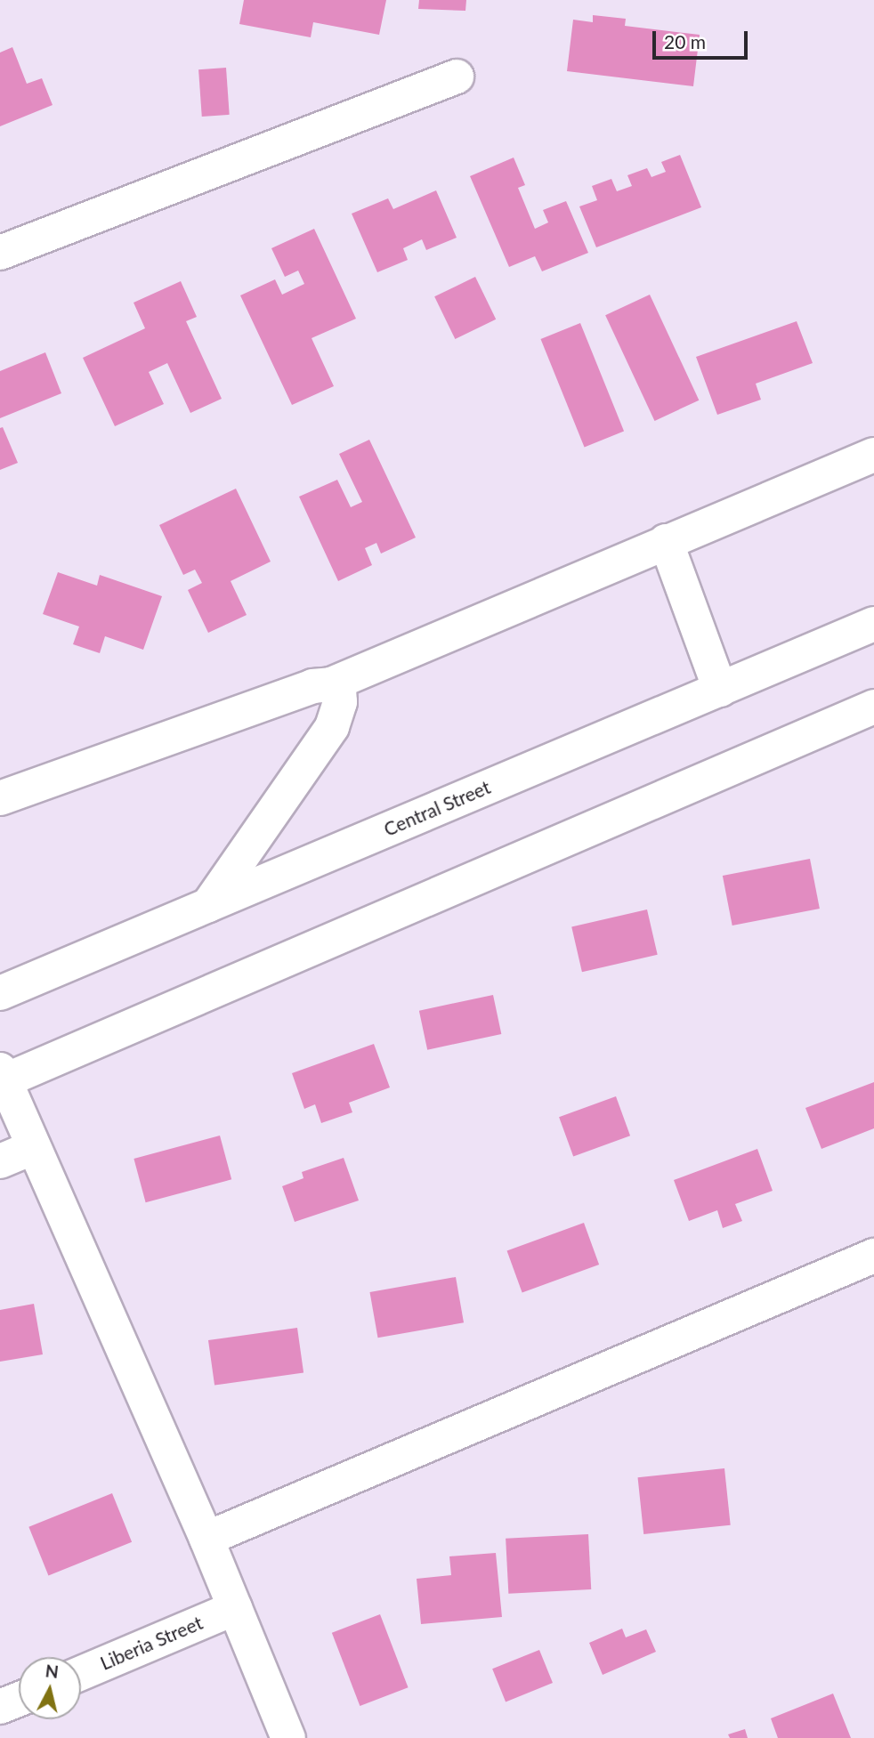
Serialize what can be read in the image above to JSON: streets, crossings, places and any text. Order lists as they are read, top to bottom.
{
  "streets": {
    "street": ["Central Street", "Liberia Street"]
  },
  "scale_bar": "20 m",
  "north": "top"
}
